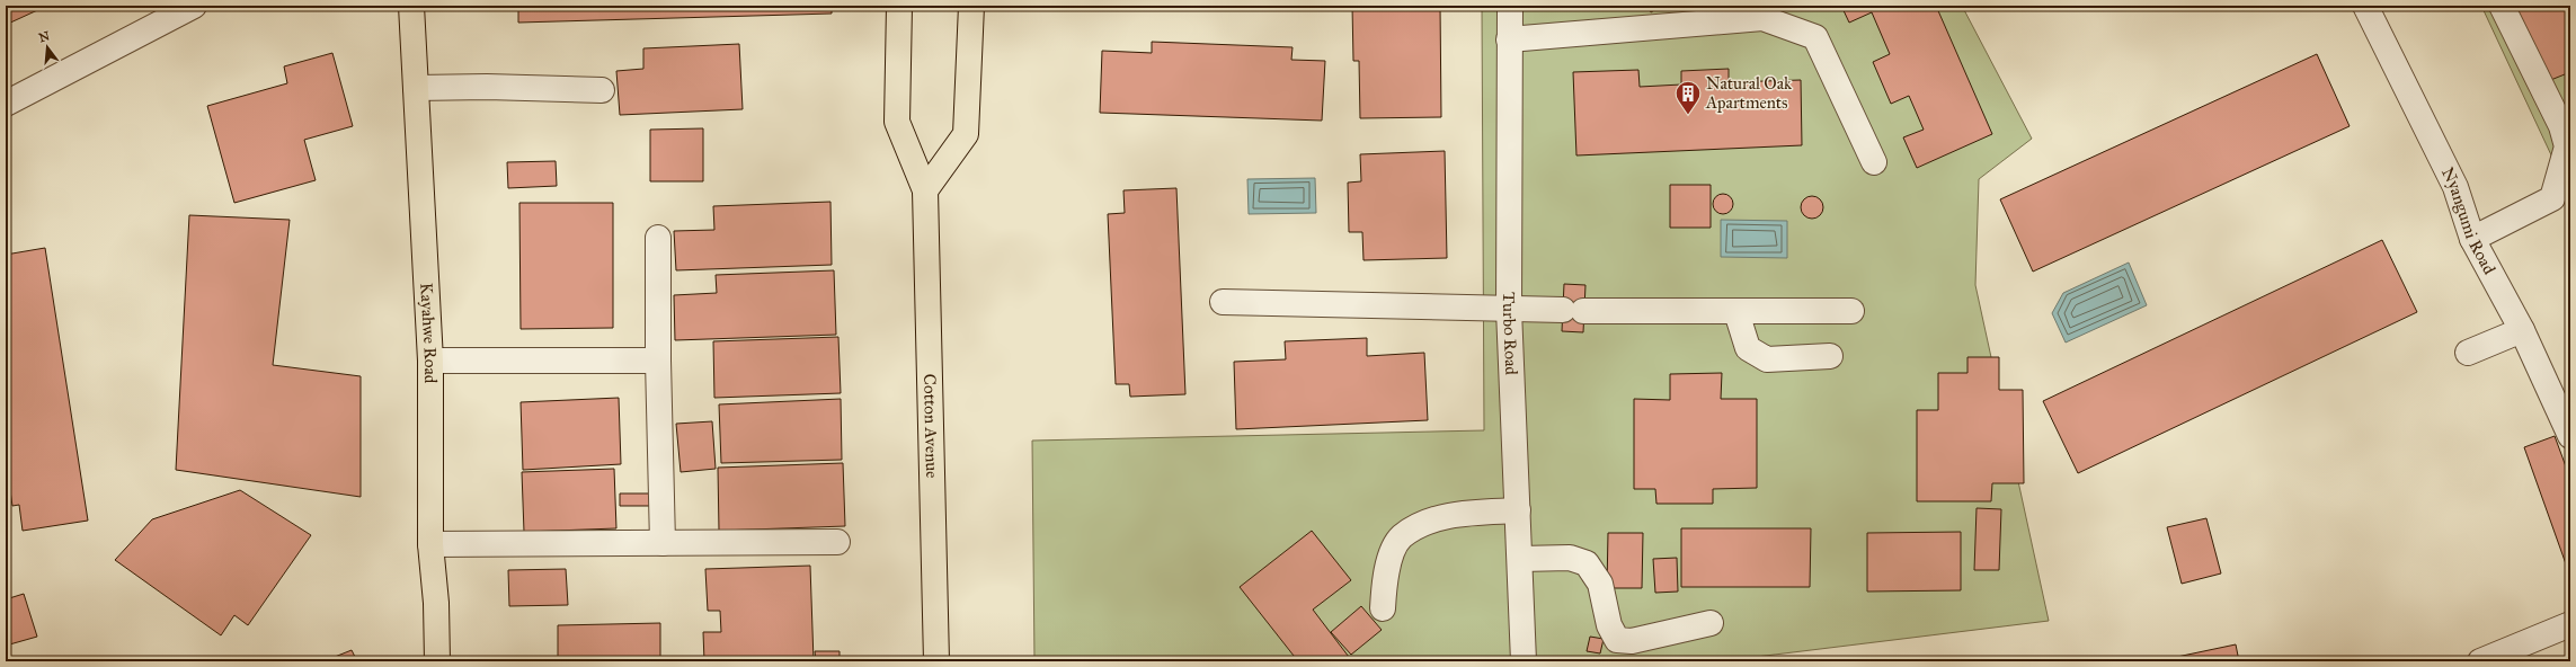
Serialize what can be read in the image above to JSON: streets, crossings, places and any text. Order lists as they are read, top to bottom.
{
  "streets": {
    "main road": ["Kayahwe Road", "Cotton Avenue"],
    "street": ["Nyangumi Road", "Turbo Road"]
  },
  "places": {
    "building": ["Natural Oak Apartments"]
  },
  "north": "top"
}
